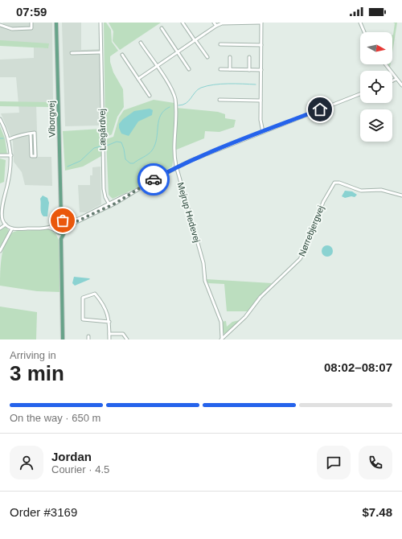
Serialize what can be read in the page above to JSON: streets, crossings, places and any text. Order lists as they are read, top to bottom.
{
  "streets": {
    "main road": ["Viborgvej"],
    "street": ["Lægårdvej", "Mejrup Hedevej", "Nørrebjergvej"]
  },
  "crossings": [
    ["Mejrup Hedevej", "Nørrebjergvej"]
  ],
  "north": "right",
  "page": {
    "status": "07:59",
    "heading": ["3 min", "Arriving in", "08:02–08:07"],
    "panel": [
      "Jordan",
      "Courier · 4.5",
      "Order #3169",
      "$7.48"
    ],
    "bar": "On the way · 650 m"
  }
}
